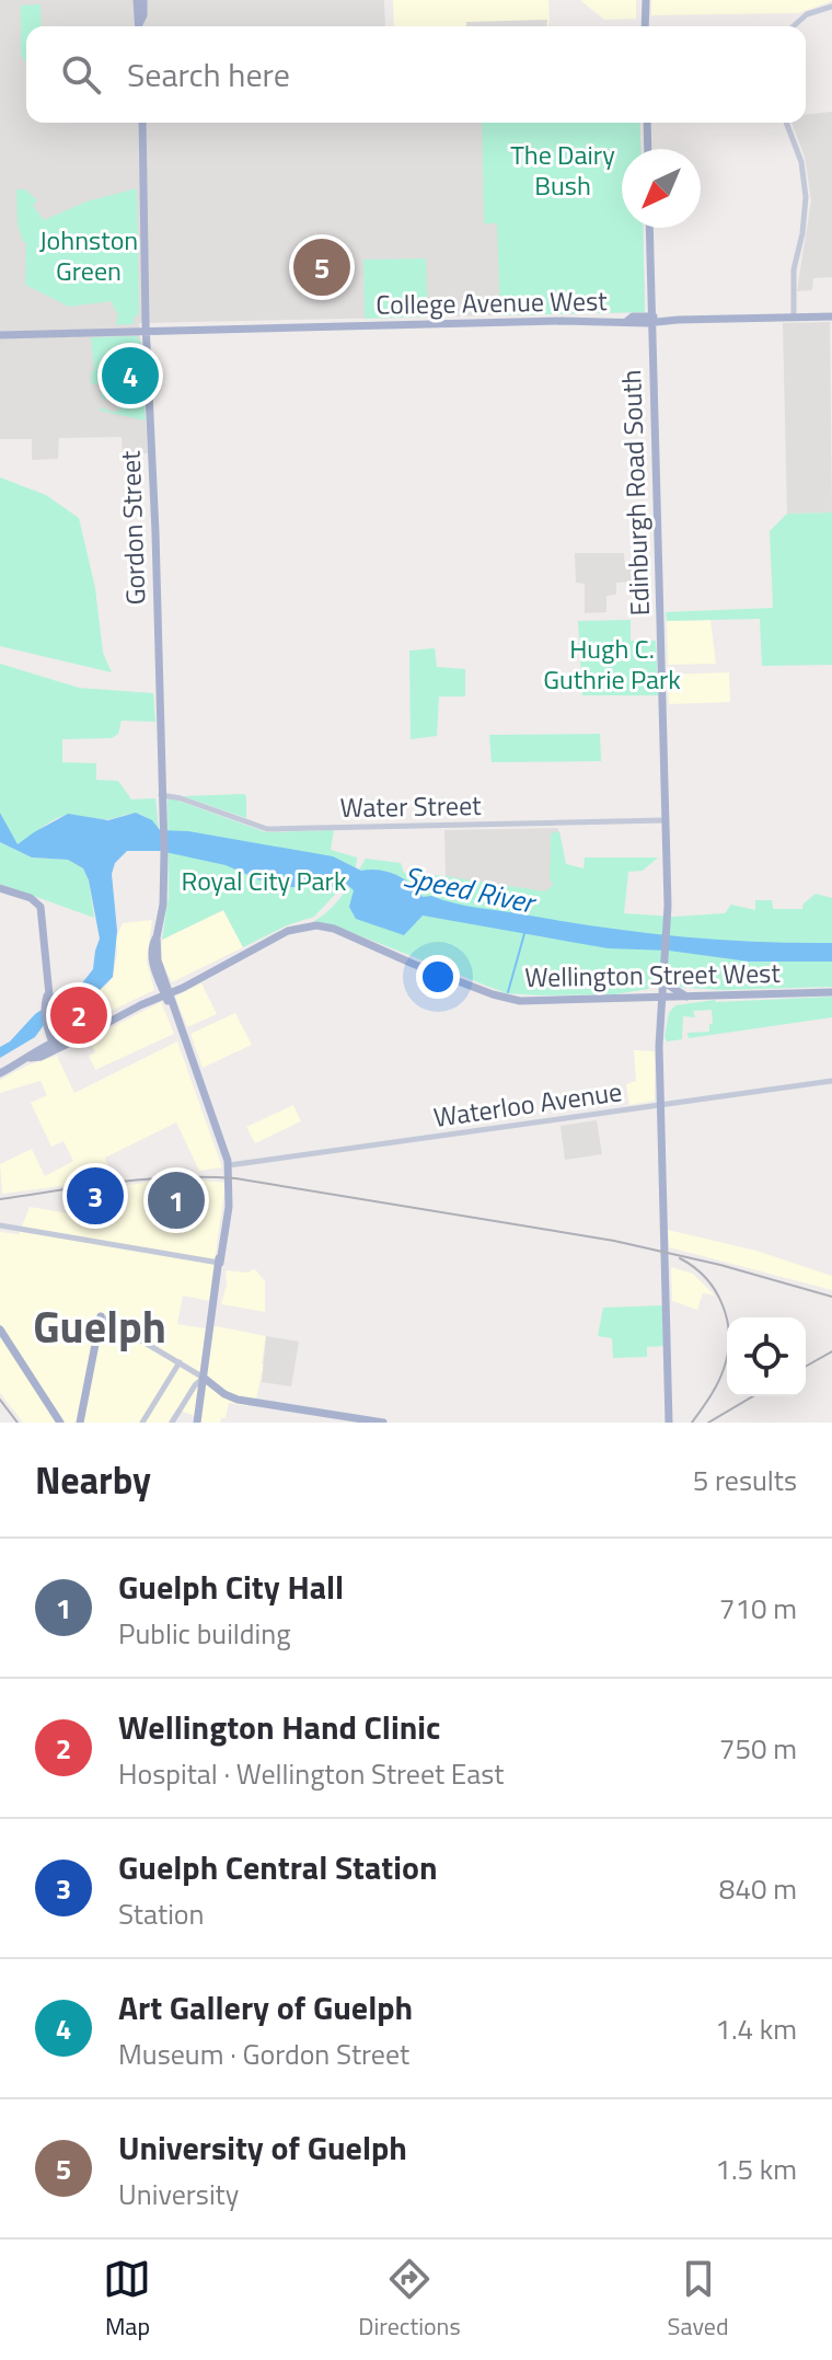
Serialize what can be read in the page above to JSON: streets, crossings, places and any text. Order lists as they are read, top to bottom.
{
  "streets": {
    "main road": [
      "College Avenue West",
      "Edinburgh Road South",
      "Gordon Street",
      "Wellington Street West"
    ],
    "street": ["Water Street", "Waterloo Avenue"]
  },
  "crossings": [
    ["College Avenue West", "Edinburgh Road South"],
    ["College Avenue West", "Gordon Street"],
    ["Edinburgh Road South", "Water Street"],
    ["Edinburgh Road South", "Wellington Street West"],
    ["Edinburgh Road South", "Waterloo Avenue"],
    ["Gordon Street", "Water Street"],
    ["Gordon Street", "Wellington Street West"],
    ["Gordon Street", "Waterloo Avenue"]
  ],
  "districts": ["Guelph"],
  "water": ["Speed River"],
  "parks": [
    "The Dairy Bush",
    "Johnston Green",
    "Hugh C. Guthrie Park",
    "Royal City Park"
  ],
  "north": "bottom left",
  "page": {
    "search": "Search here",
    "pins": [
      "5",
      "4",
      "2",
      "3",
      "1"
    ],
    "heading": ["Nearby", "5 results"],
    "list": [
      {
        "mark": "1",
        "name": "Guelph City Hall",
        "note": "Public building",
        "value": "710 m"
      },
      {
        "mark": "2",
        "name": "Wellington Hand Clinic",
        "note": "Hospital · Wellington Street East",
        "value": "750 m"
      },
      {
        "mark": "3",
        "name": "Guelph Central Station",
        "note": "Station",
        "value": "840 m"
      },
      {
        "mark": "4",
        "name": "Art Gallery of Guelph",
        "note": "Museum · Gordon Street",
        "value": "1.4 km"
      },
      {
        "mark": "5",
        "name": "University of Guelph",
        "note": "University",
        "value": "1.5 km"
      }
    ],
    "nav": ["Map", "Directions", "Saved"]
  }
}
